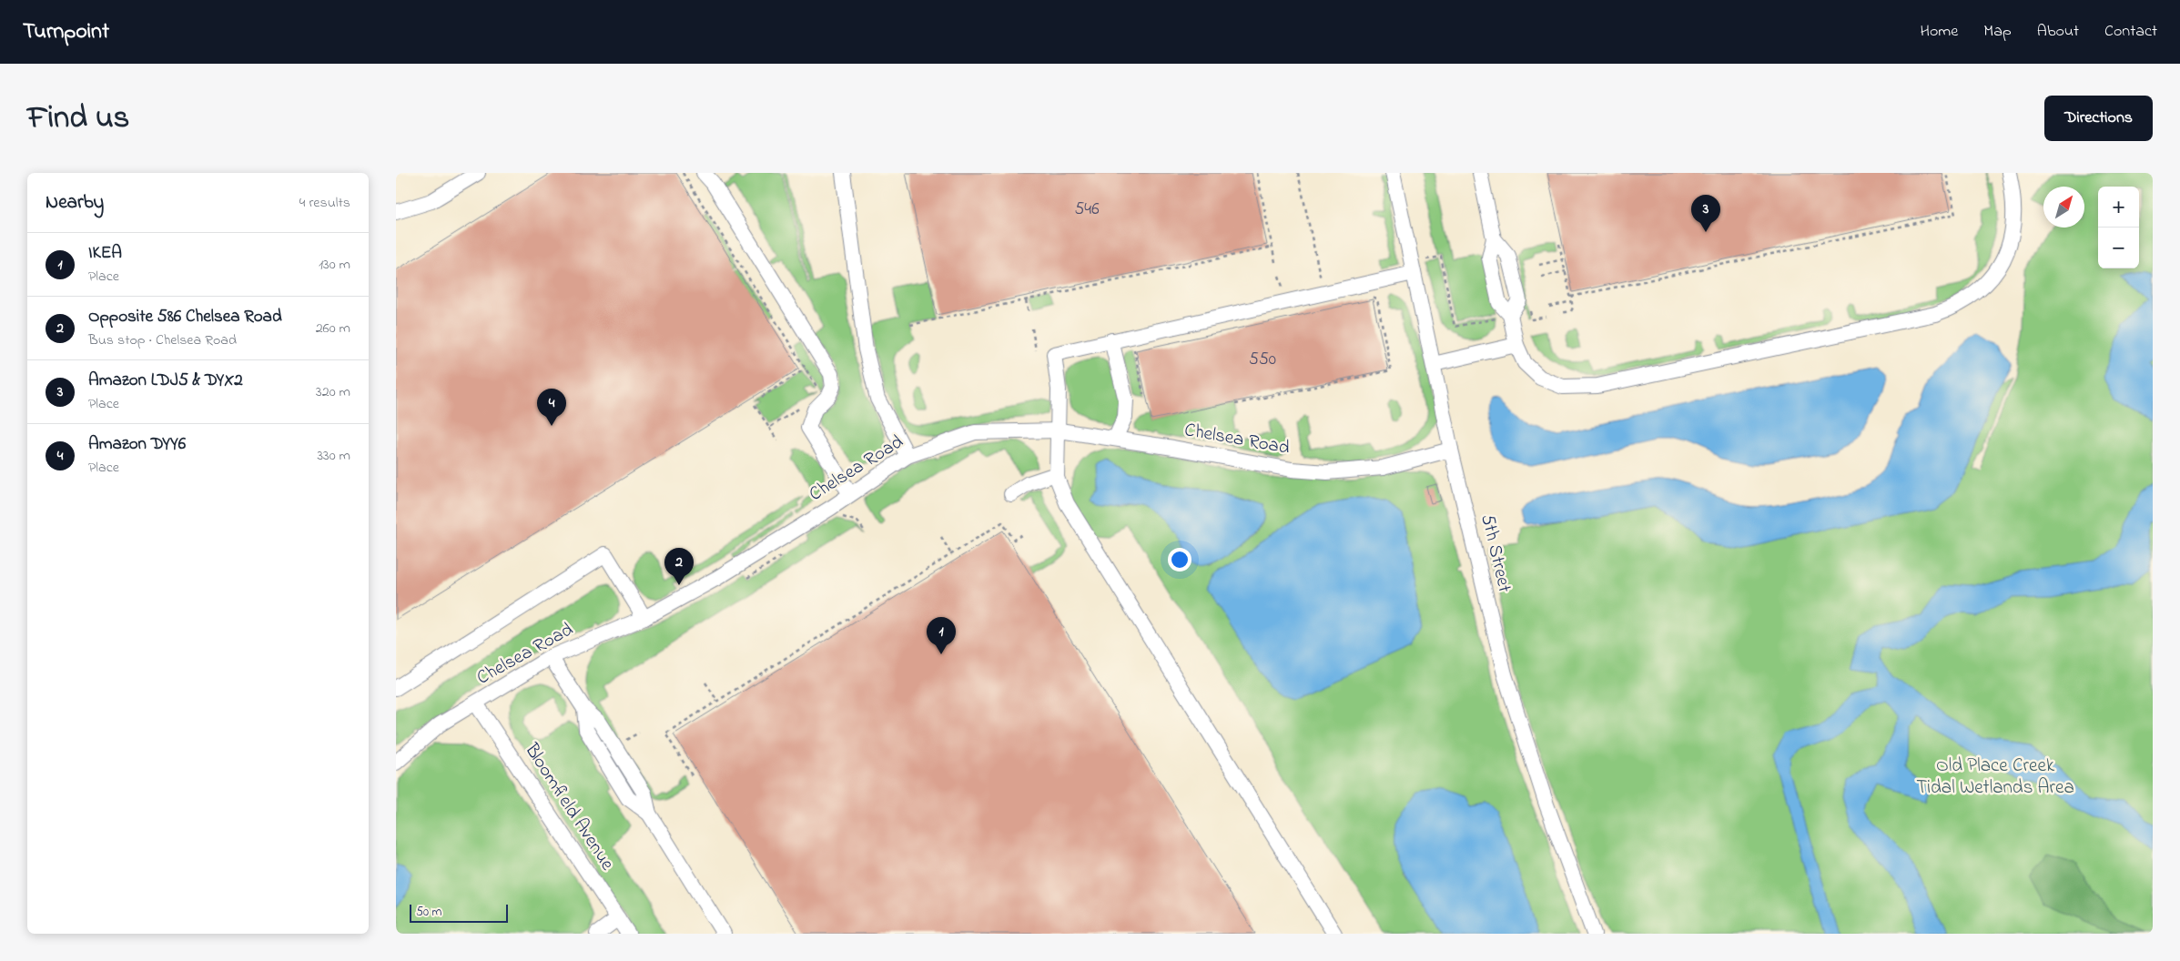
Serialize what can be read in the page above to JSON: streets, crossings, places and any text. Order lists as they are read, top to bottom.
{
  "streets": {
    "street": ["Chelsea Road", "5th Street", "Bloomfield Avenue"]
  },
  "crossings": [
    ["Chelsea Road", "5th Street"],
    ["Chelsea Road", "Bloomfield Avenue"]
  ],
  "parks": ["Old Place Creek Tidal Wetlands Area"],
  "house_numbers": ["546", "550"],
  "scale_bar": "50 m",
  "north": "top right",
  "page": {
    "header": "Turnpoint",
    "nav": [
      "Home",
      "Map",
      "About",
      "Contact"
    ],
    "title": "Find us",
    "buttons": "Directions",
    "heading": ["Nearby", "4 results"],
    "map_buttons": ["+", "−"],
    "pins": [
      "3",
      "4",
      "2",
      "1"
    ],
    "list": [
      {
        "mark": "1",
        "name": "IKEA",
        "note": "Place",
        "value": "130 m"
      },
      {
        "mark": "2",
        "name": "Opposite 586 Chelsea Road",
        "note": "Bus stop · Chelsea Road",
        "value": "260 m"
      },
      {
        "mark": "3",
        "name": "Amazon LDJ5 & DYX2",
        "note": "Place",
        "value": "320 m"
      },
      {
        "mark": "4",
        "name": "Amazon DYY6",
        "note": "Place",
        "value": "330 m"
      }
    ],
    "scale": "50 m"
  }
}
